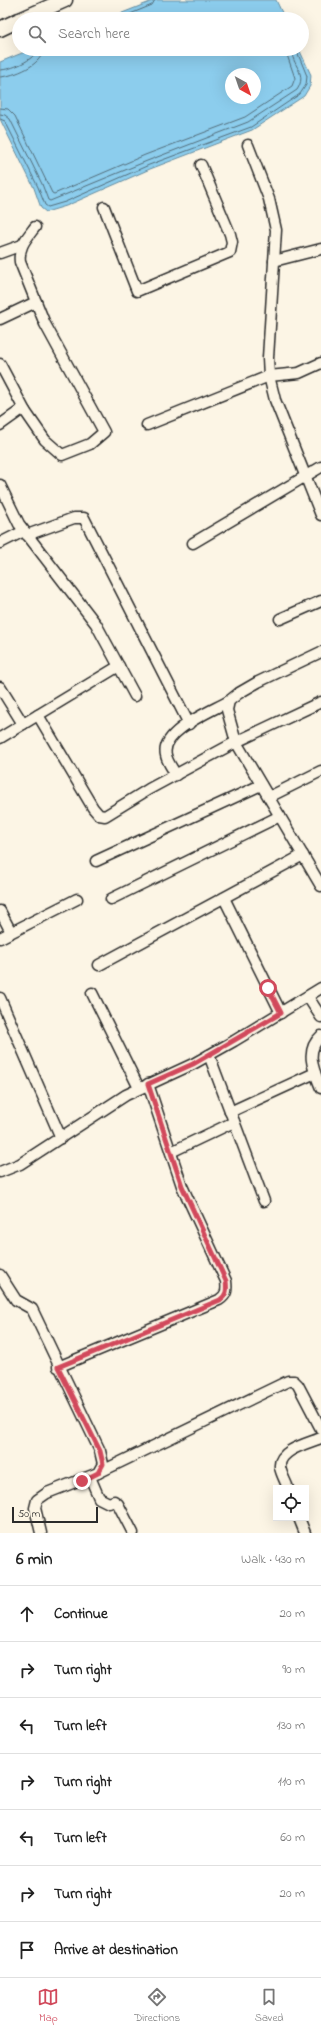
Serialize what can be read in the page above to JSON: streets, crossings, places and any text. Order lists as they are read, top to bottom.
{
  "scale_bar": "50 m",
  "north": "bottom right",
  "page": {
    "search": "Search here",
    "scale": "50 m",
    "heading": ["6 min", "Walk · 430 m"],
    "list": [
      ["Continue", "20 m"],
      ["Turn right", "90 m"],
      ["Turn left", "130 m"],
      ["Turn right", "110 m"],
      ["Turn left", "60 m"],
      ["Turn right", "20 m"],
      "Arrive at destination"
    ],
    "nav": ["Map", "Directions", "Saved"]
  }
}
